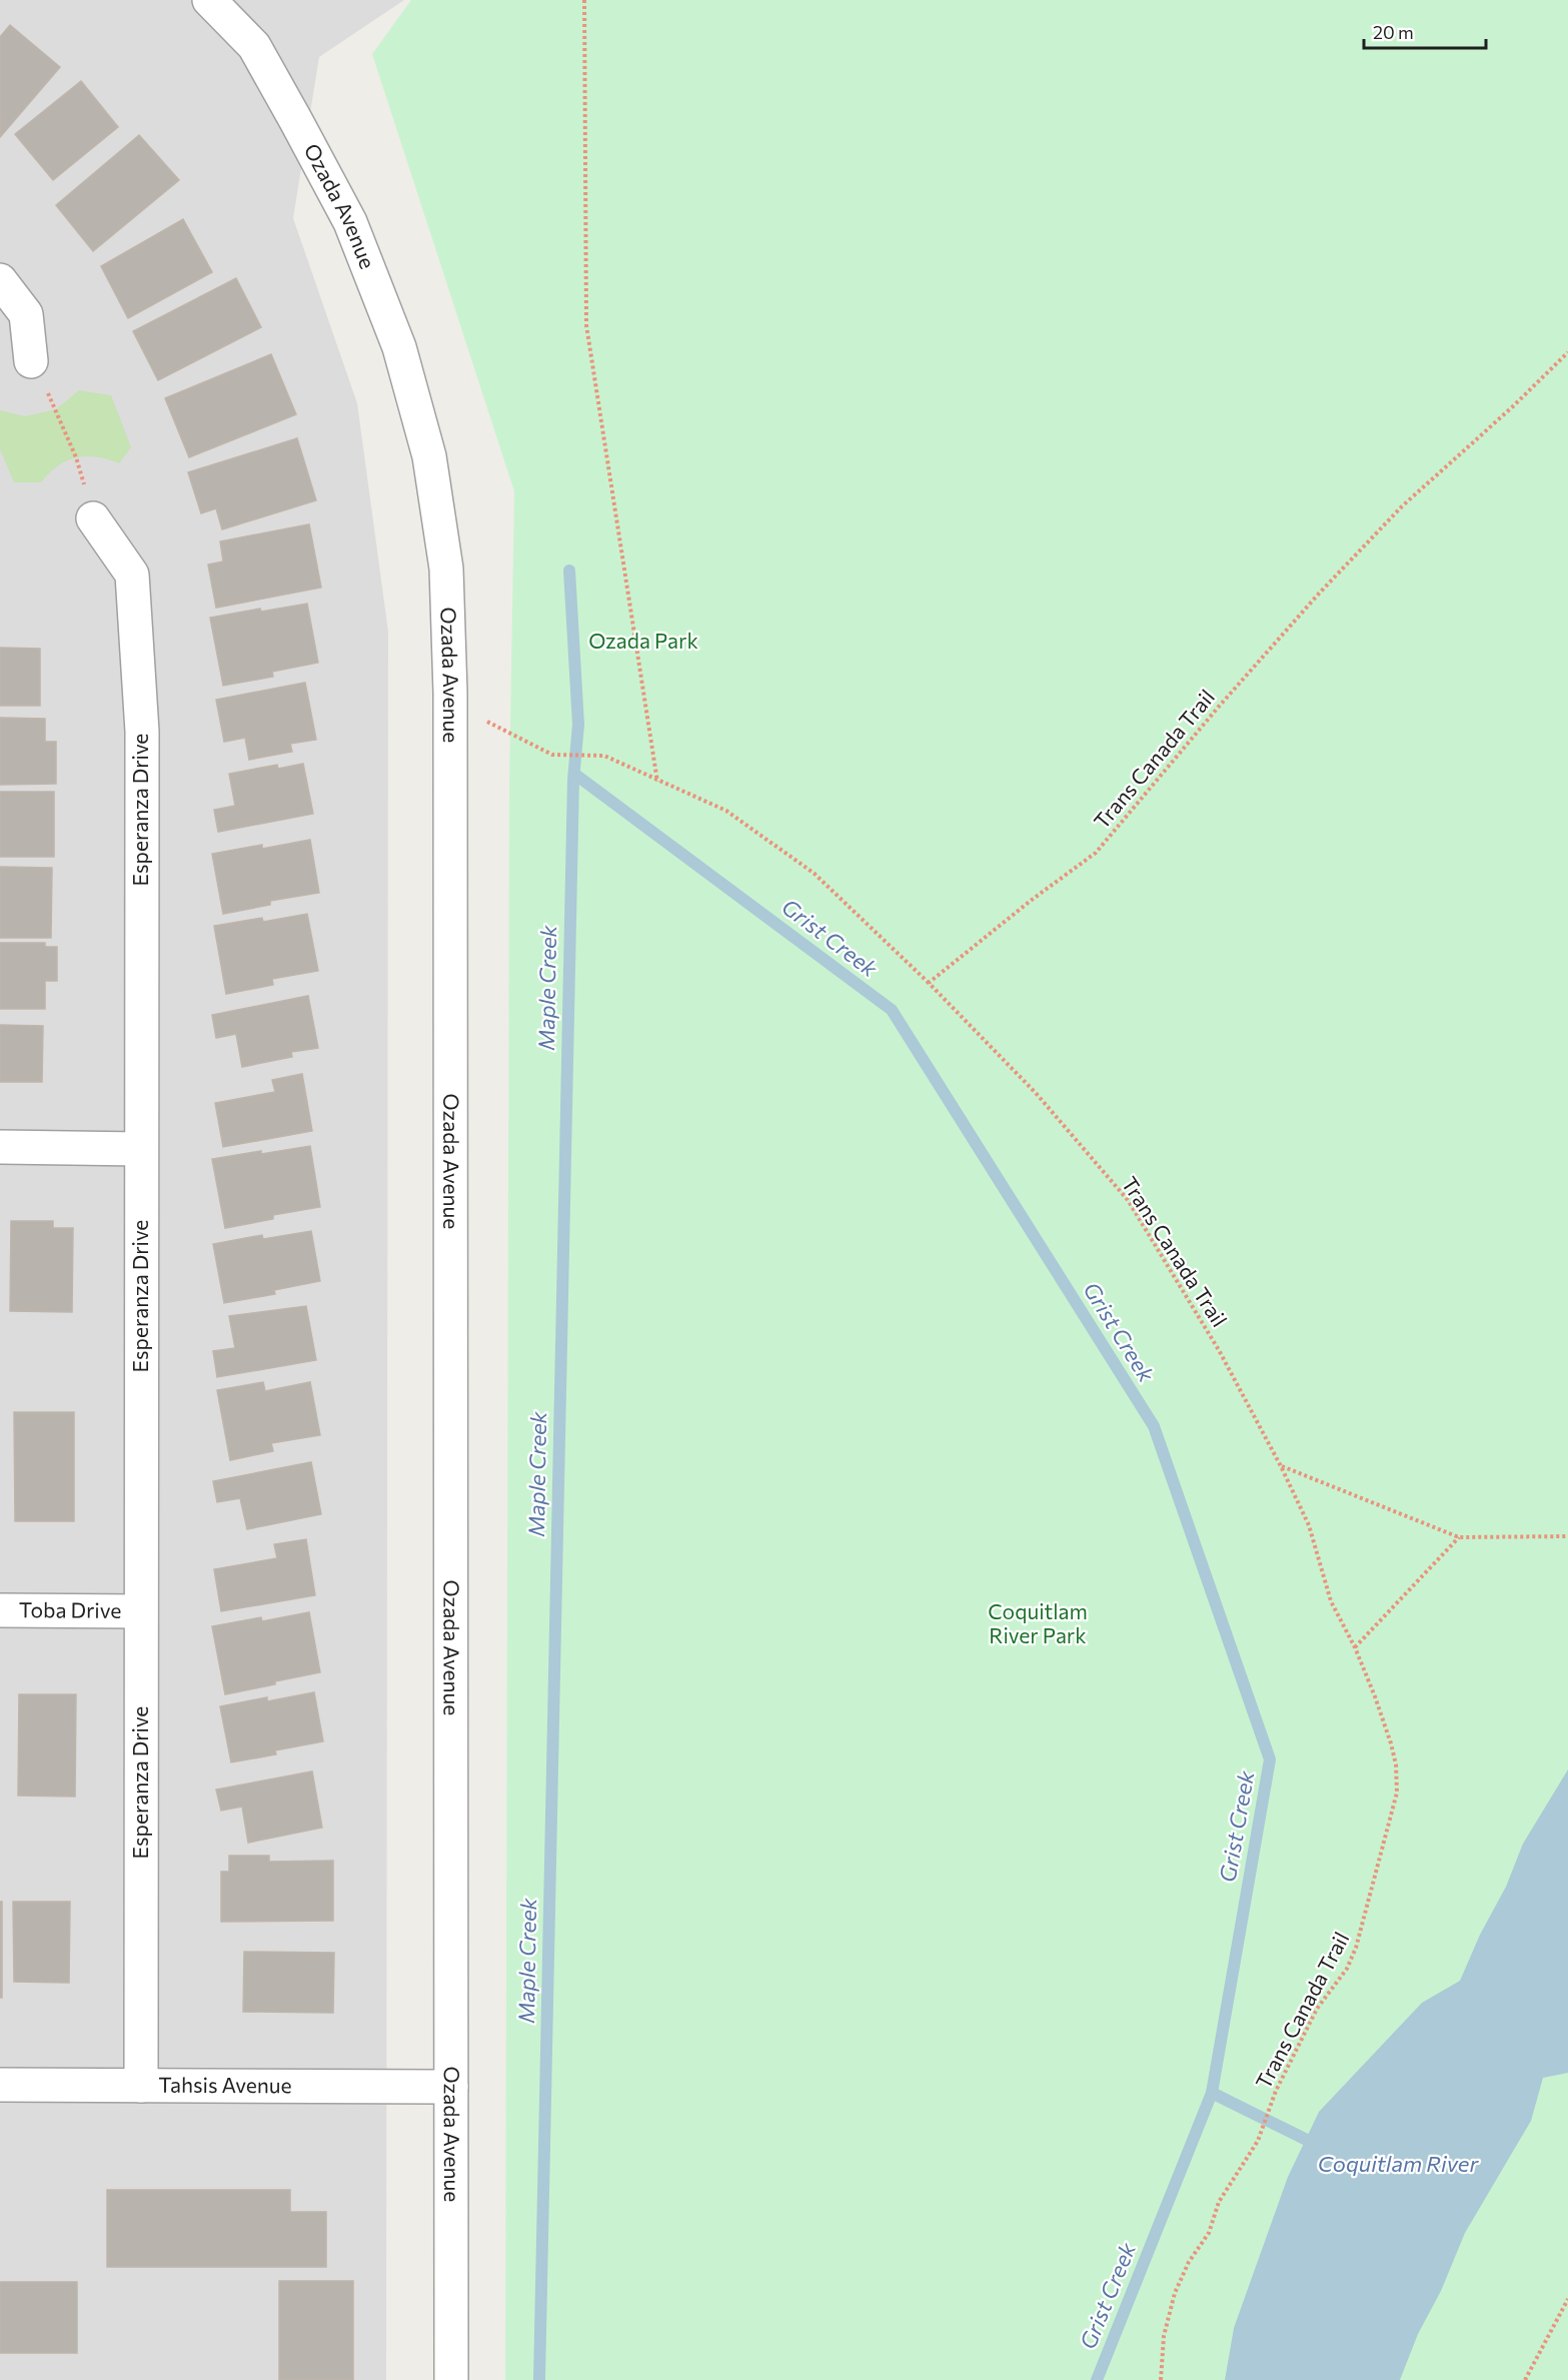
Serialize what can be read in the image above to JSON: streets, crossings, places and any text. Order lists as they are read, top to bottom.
{
  "streets": {
    "street": [
      "Ozada Avenue",
      "Esperanza Drive",
      "Toba Drive",
      "Tahsis Avenue"
    ],
    "path": ["Trans Canada Trail"]
  },
  "crossings": [
    ["Ozada Avenue", "Tahsis Avenue"],
    ["Esperanza Drive", "Toba Drive"],
    ["Esperanza Drive", "Tahsis Avenue"]
  ],
  "water": ["Grist Creek", "Maple Creek", "Coquitlam River"],
  "parks": ["Ozada Park", "Coquitlam River Park"],
  "scale_bar": "20 m"
}
